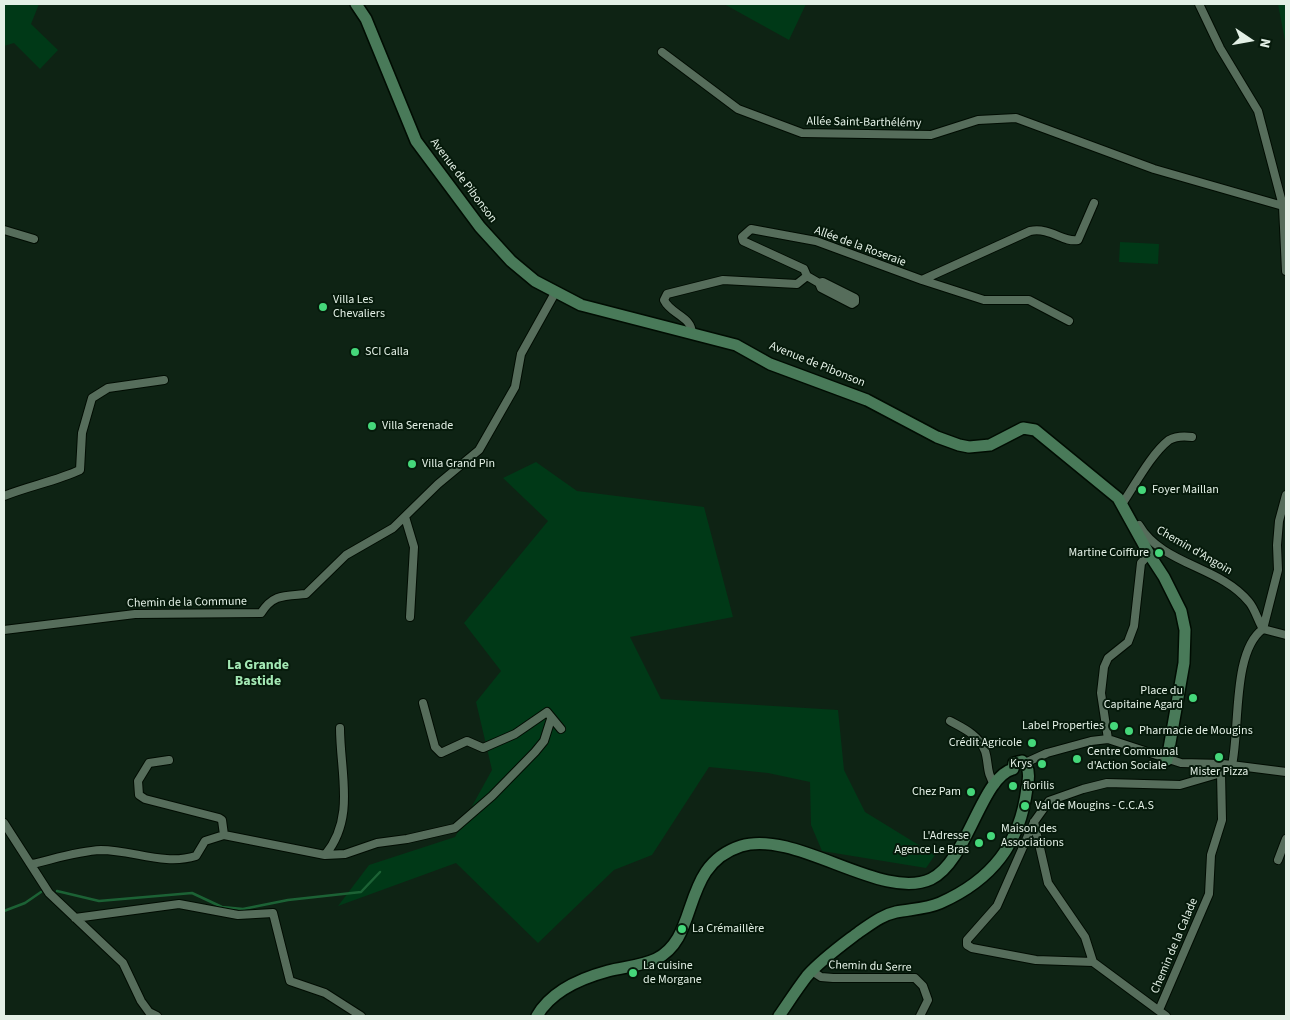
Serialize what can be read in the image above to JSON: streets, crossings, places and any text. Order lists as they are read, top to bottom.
{
  "streets": {
    "street": [
      "Allée Saint-Barthélémy",
      "Avenue de Pibonson",
      "Allée de la Roseraie",
      "Chemin d'Angoin",
      "Chemin de la Commune",
      "Chemin de la Calade",
      "Chemin du Serre"
    ]
  },
  "crossings": [
    ["Avenue de Pibonson", "Chemin d'Angoin"],
    ["Avenue de Pibonson", "Chemin de la Commune"]
  ],
  "districts": ["La Grande Bastide"],
  "places": [
    "Villa Les Chevaliers",
    "SCI Calla",
    "Villa Serenade",
    "Villa Grand Pin",
    "Foyer Maillan",
    "Martine Coiffure",
    "Place du Capitaine Agard",
    "Label Properties",
    "Pharmacie de Mougins",
    "Crédit Agricole",
    "Mister Pizza",
    "Centre Communal d'Action Sociale",
    "Krys",
    "florilis",
    "Chez Pam",
    "Val de Mougins - C.C.A.S",
    "Maison des Associations",
    "L'Adresse Agence Le Bras",
    "La Crémaillère",
    "La cuisine de Morgane"
  ],
  "north": "right"
}
